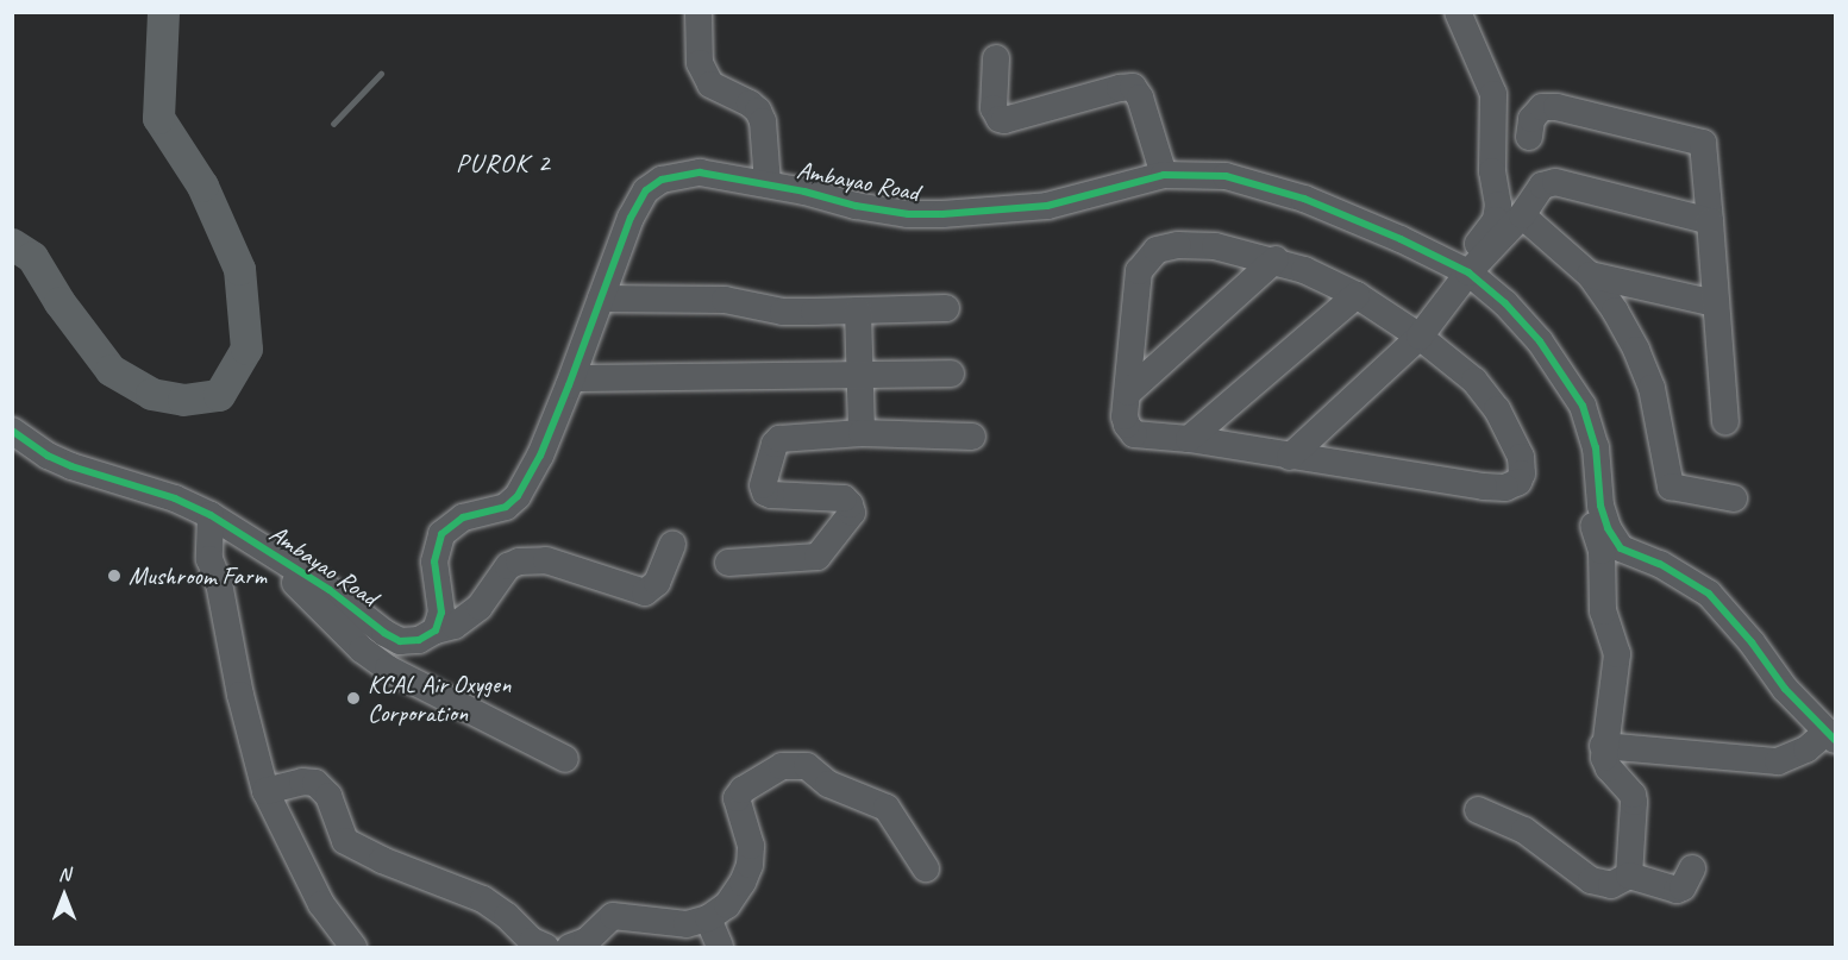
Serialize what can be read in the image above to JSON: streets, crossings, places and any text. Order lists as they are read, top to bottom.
{
  "streets": {
    "street": ["Ambayao Road"]
  },
  "districts": ["PUROK 2"],
  "places": ["Mushroom Farm", "KCAL Air Oxygen Corporation"],
  "north": "top"
}
